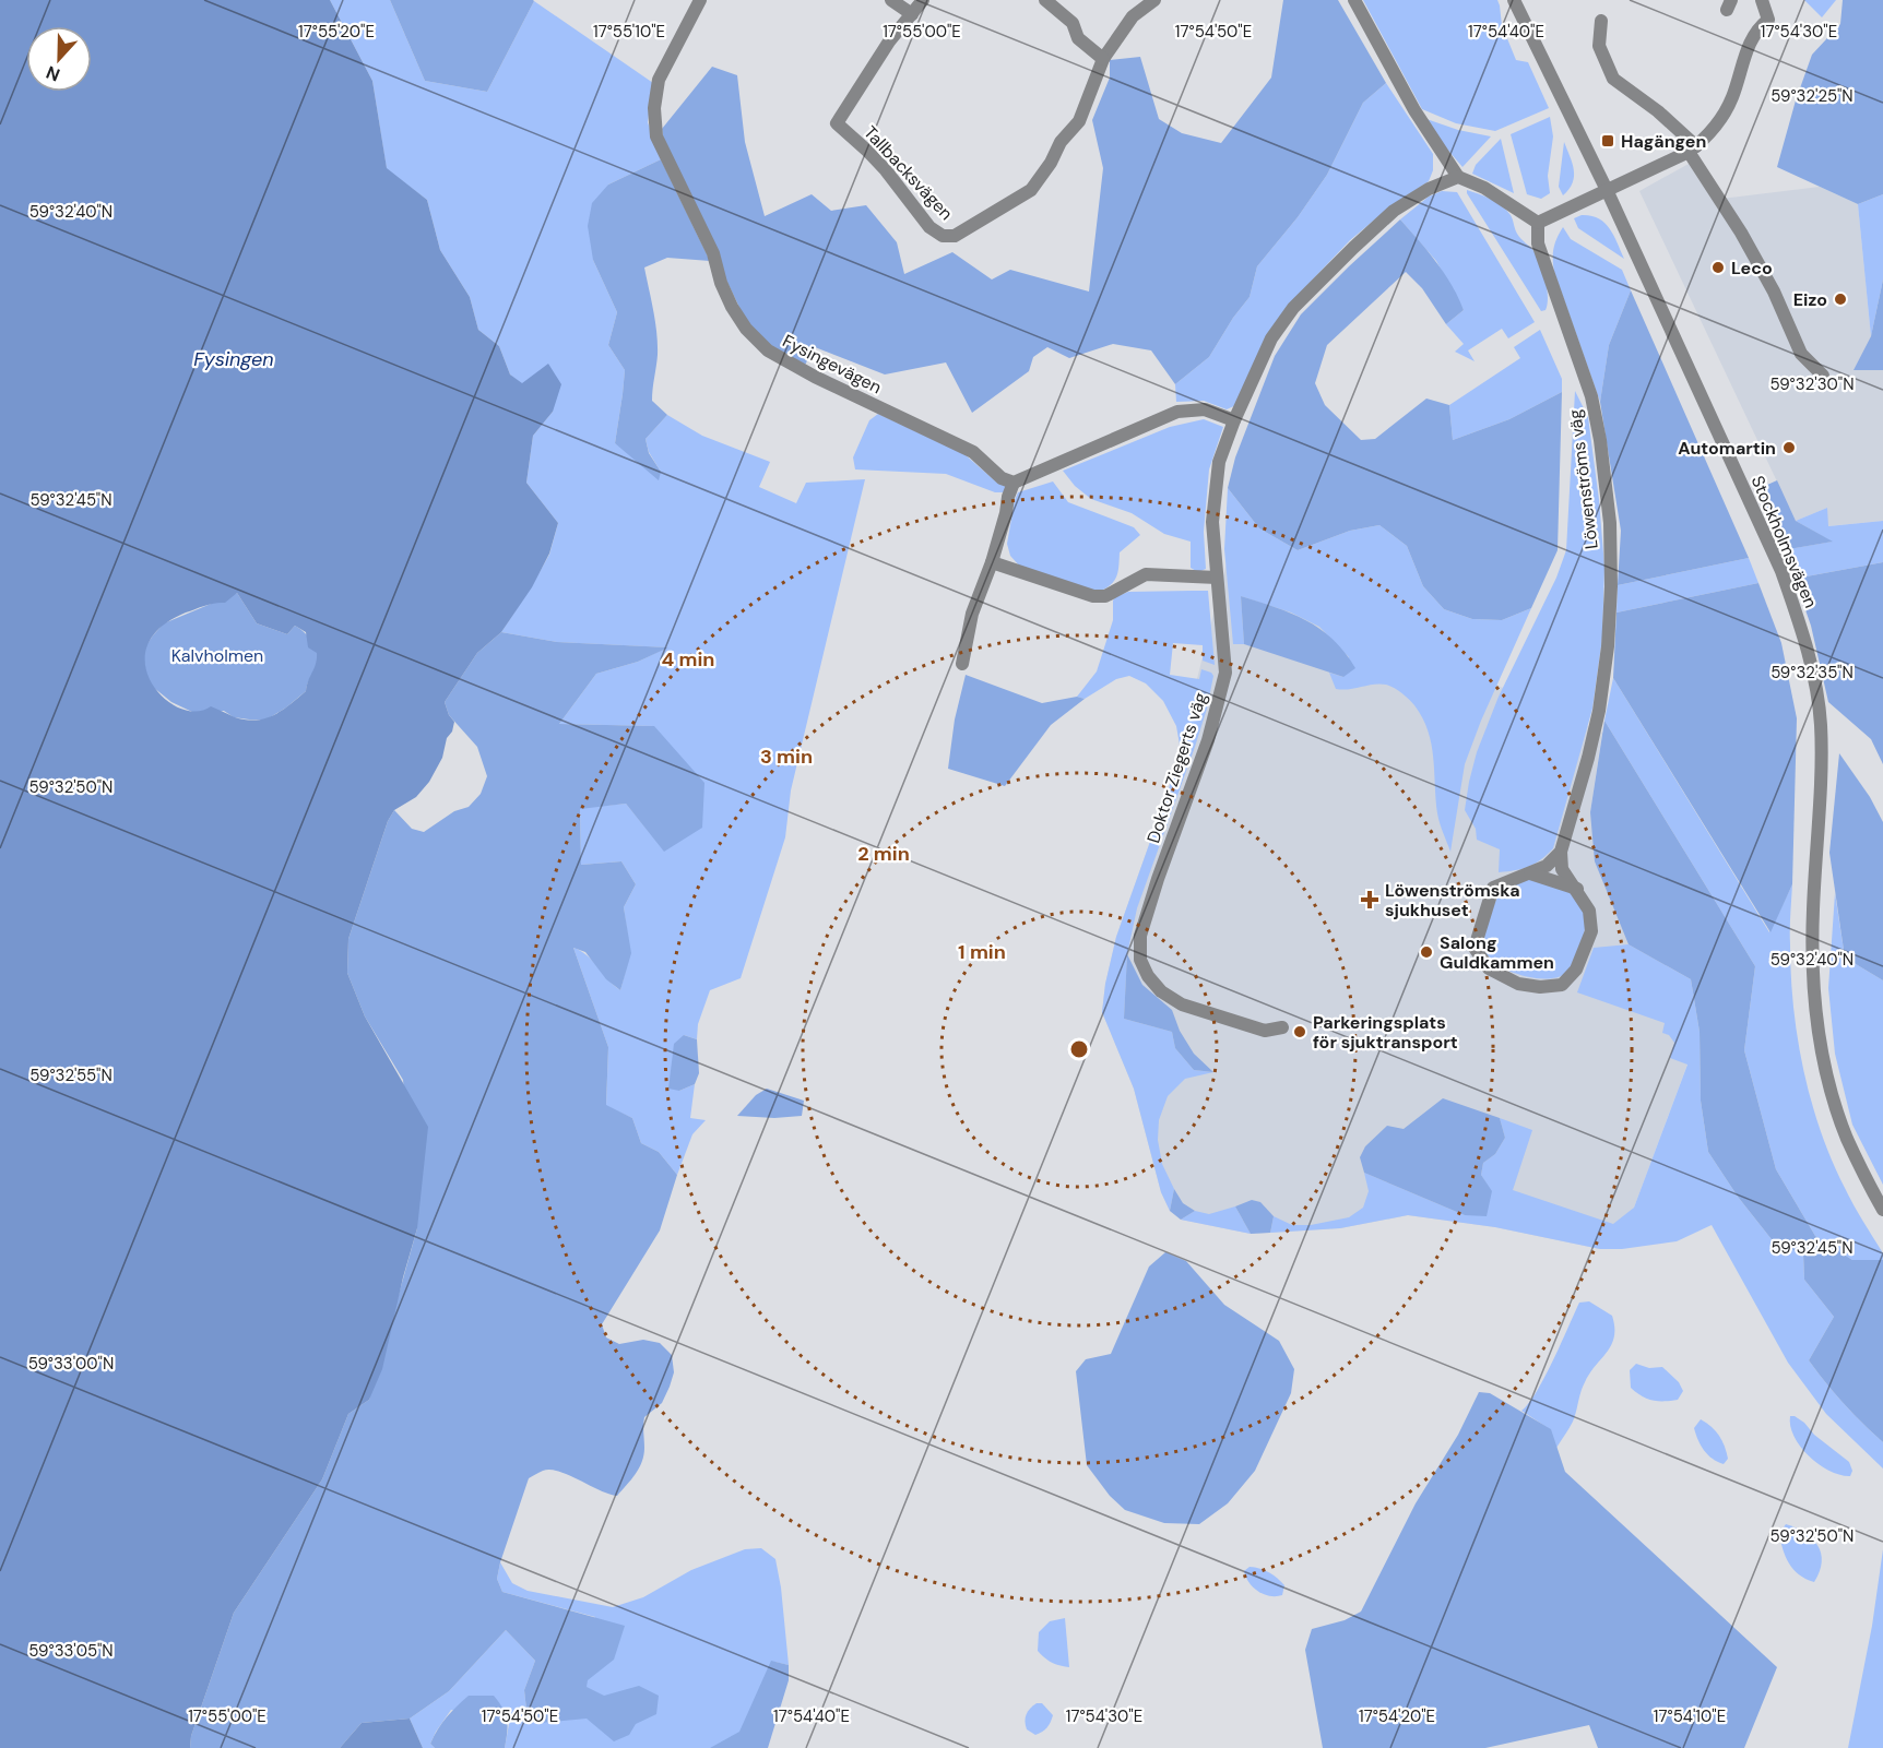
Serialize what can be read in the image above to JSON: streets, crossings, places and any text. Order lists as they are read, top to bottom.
{
  "streets": {
    "street": [
      "Tallbacksvägen",
      "Fysingevägen",
      "Löwenströms väg",
      "Stockholmsvägen",
      "Doktor Ziegerts väg"
    ]
  },
  "water": ["Fysingen"],
  "parks": ["Kalvholmen"],
  "places": {
    "transit": ["Hagängen"],
    "other": [
      "Leco",
      "Eizo",
      "Automartin",
      "Salong Guldkammen",
      "Parkeringsplats för sjuktransport"
    ],
    "health": ["Löwenströmska sjukhuset"]
  },
  "north": "bottom",
  "coordinates": [
    "17°55'10\"E",
    "17°55'00\"E",
    "17°54'30\"E",
    "17°55'20\"E",
    "17°54'50\"E",
    "17°54'40\"E",
    "59°32'25\"N",
    "59°32'40\"N",
    "59°32'30\"N",
    "59°32'45\"N",
    "59°32'35\"N",
    "59°32'50\"N",
    "59°32'55\"N",
    "59°33'00\"N",
    "59°33'05\"N",
    "17°54'20\"E",
    "17°54'10\"E"
  ],
  "rings": [
    "4 min",
    "3 min",
    "2 min",
    "1 min"
  ]
}
